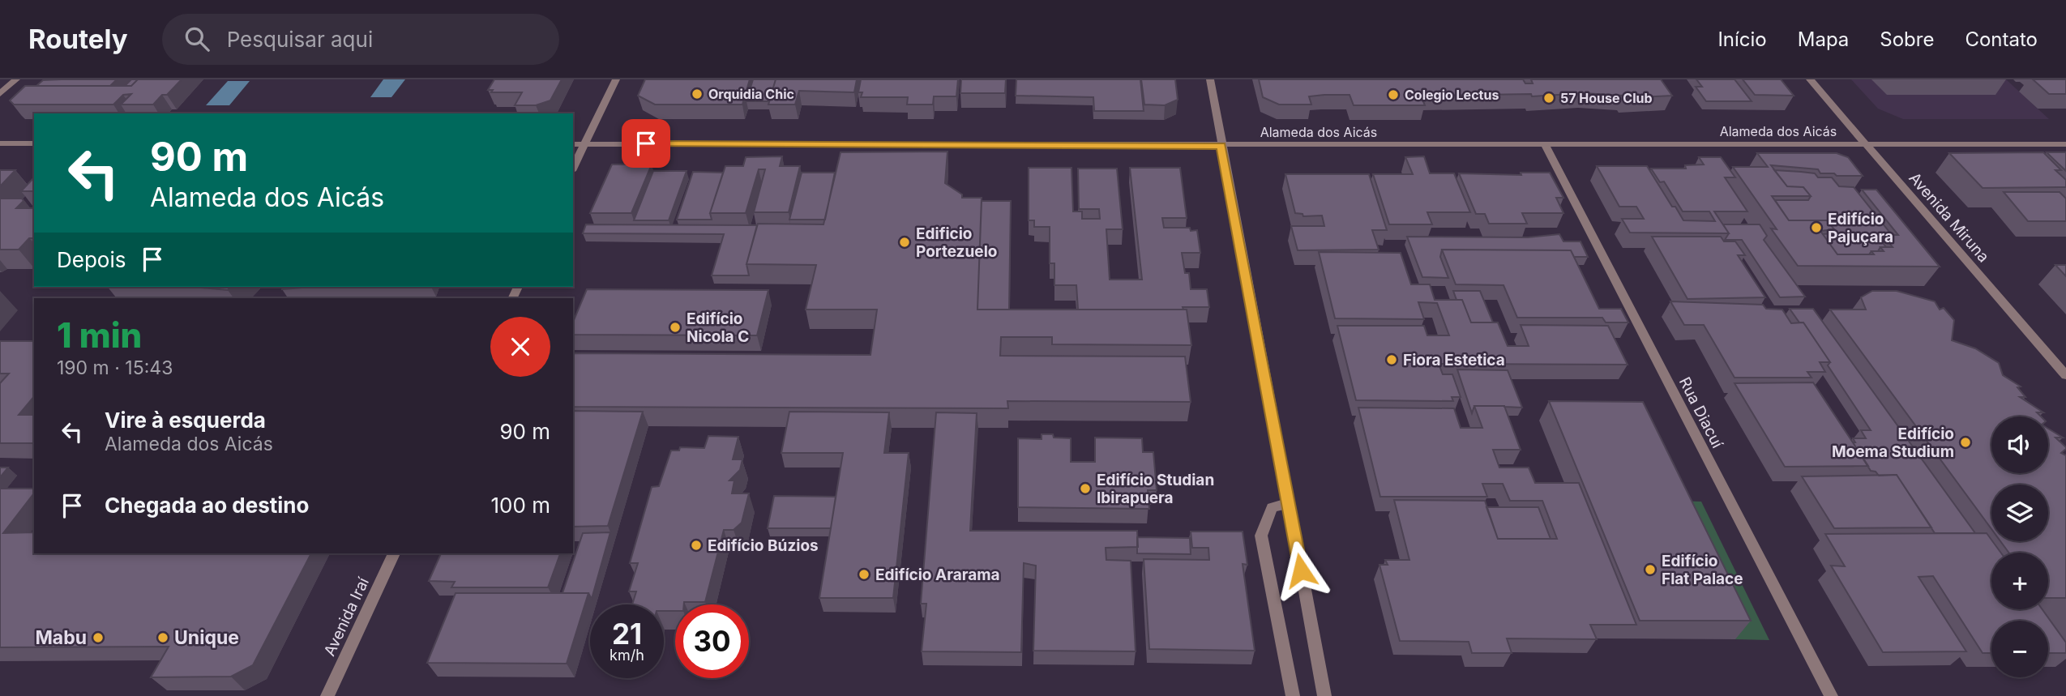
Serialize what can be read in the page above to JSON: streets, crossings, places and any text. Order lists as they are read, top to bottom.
{
  "streets": {
    "street": [
      "Alameda dos Aicás",
      "Avenida Miruna",
      "Rua Diacuí",
      "Avenida Iraí"
    ]
  },
  "crossings": [
    ["Alameda dos Aicás", "Avenida Miruna"],
    ["Alameda dos Aicás", "Rua Diacuí"]
  ],
  "places": [
    "Orquidia Chic",
    "Colegio Lectus",
    "57 House Club",
    "Edifício Pajuçara",
    "Edificio Portezuelo",
    "Edifício Nicola C",
    "Fiora Estetica",
    "Edifício Moema Studium",
    "Edifício Studian Ibirapuera",
    "Edifício Búzios",
    "Edifício Flat Palace",
    "Edifício Ararama",
    "Mabu",
    "Unique"
  ],
  "page": {
    "header": "Routely",
    "search": "Pesquisar aqui",
    "nav": [
      "Início",
      "Mapa",
      "Sobre",
      "Contato"
    ],
    "turn": ["90 m", "Alameda dos Aicás"],
    "then": "Depois",
    "heading": ["1 min", "190 m · 15:43"],
    "list": [
      {
        "name": "Vire à esquerda",
        "note": "Alameda dos Aicás",
        "value": "90 m"
      },
      {
        "name": "Chegada ao destino",
        "value": "100 m"
      }
    ],
    "map_buttons": ["+", "−"],
    "speed": "21 km/h",
    "limit": "30"
  }
}
